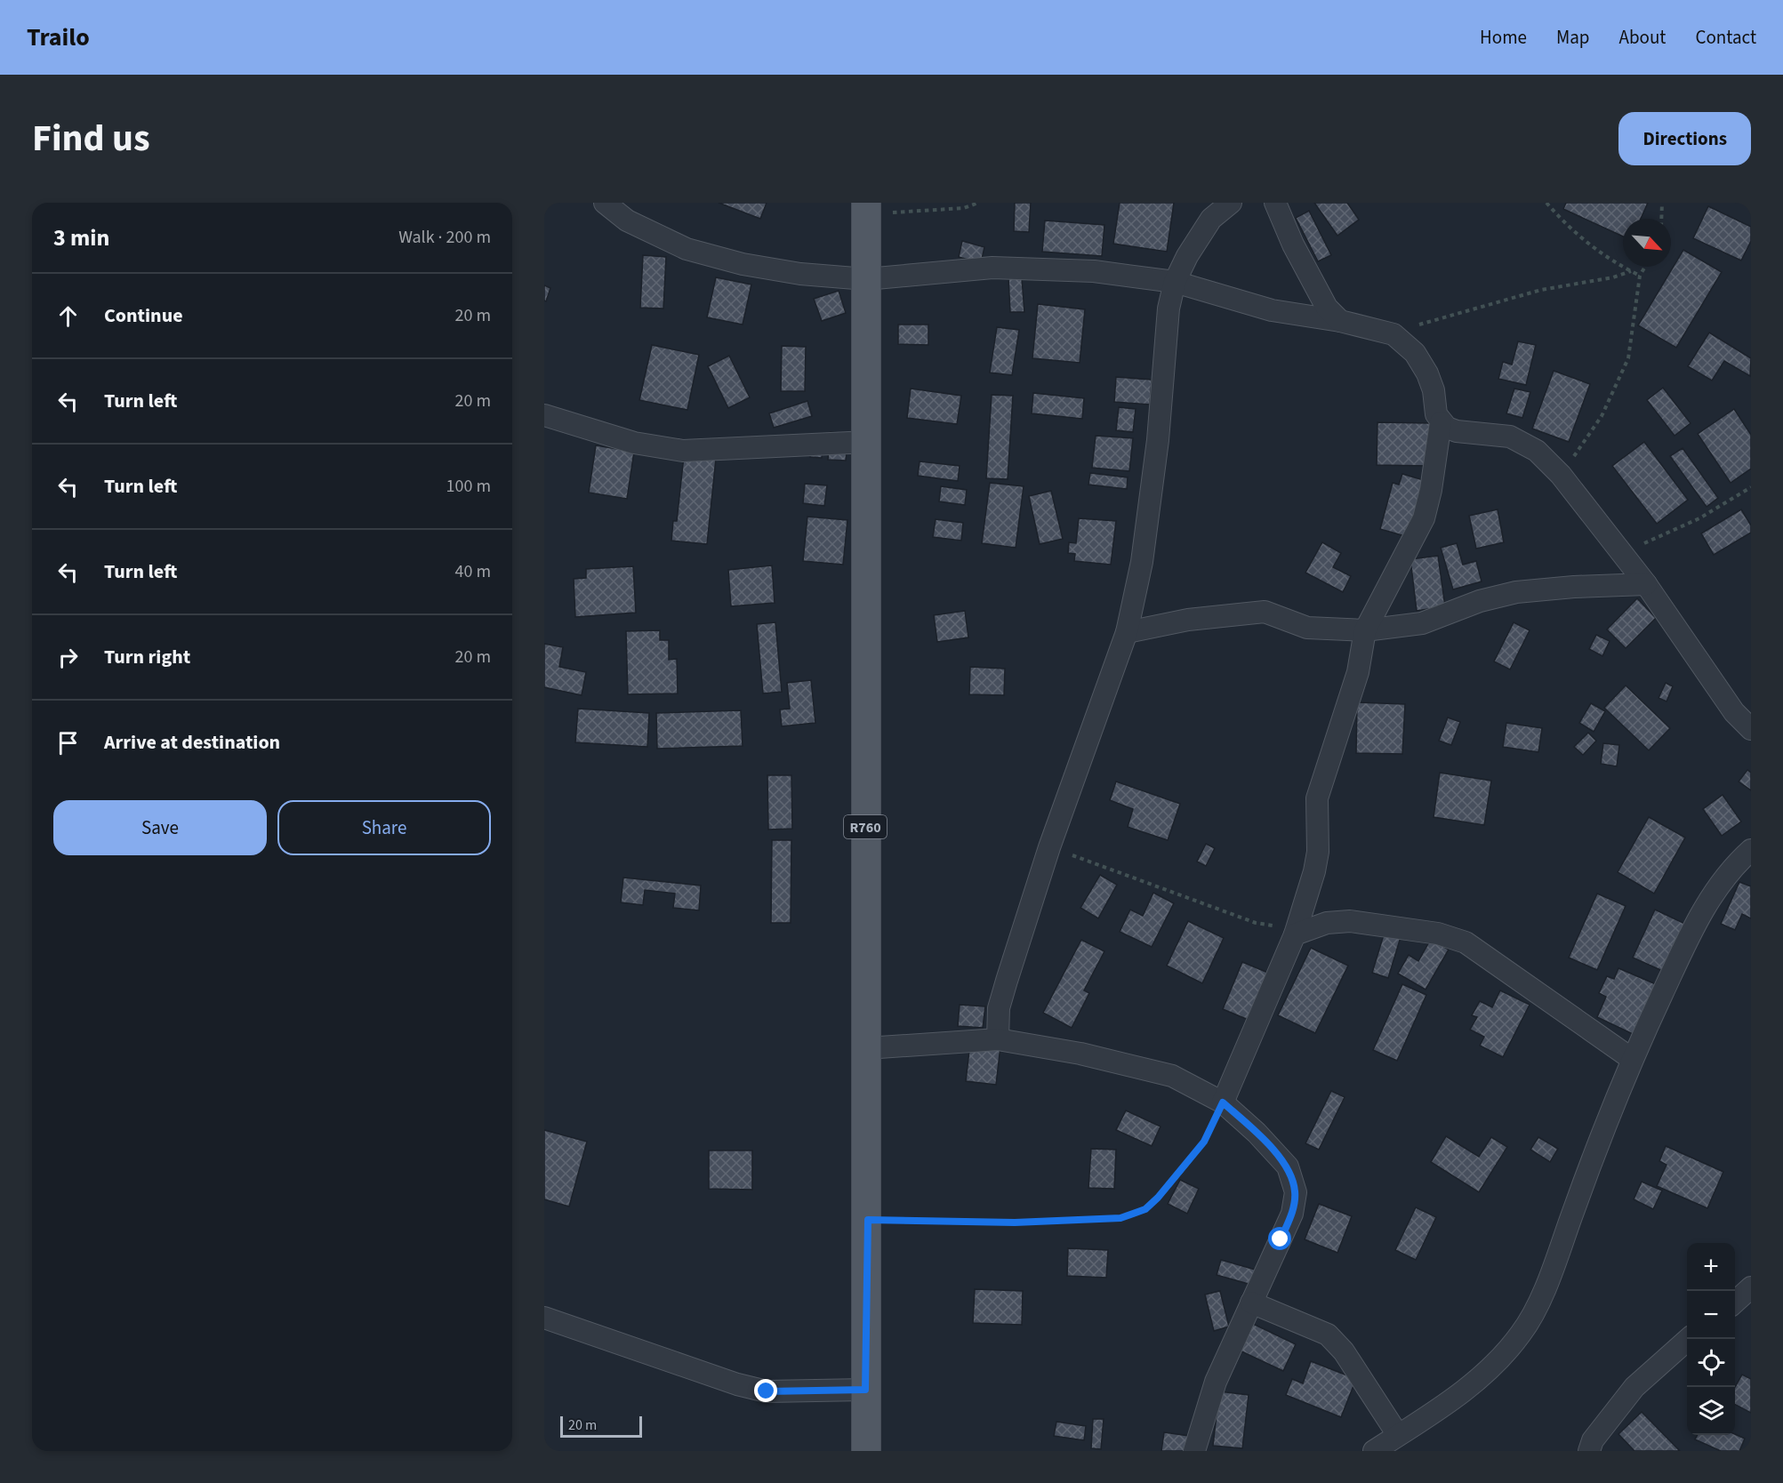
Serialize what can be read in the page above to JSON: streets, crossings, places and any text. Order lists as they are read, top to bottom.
{
  "streets": {
    "main road": ["R760"]
  },
  "scale_bar": "20 m",
  "north": "bottom right",
  "page": {
    "header": "Trailo",
    "nav": [
      "Home",
      "Map",
      "About",
      "Contact"
    ],
    "title": "Find us",
    "buttons": [
      "Directions",
      ["Save", "Share"]
    ],
    "heading": ["3 min", "Walk · 200 m"],
    "list": [
      ["Continue", "20 m"],
      ["Turn left", "20 m"],
      ["Turn left", "100 m"],
      ["Turn left", "40 m"],
      ["Turn right", "20 m"],
      "Arrive at destination"
    ],
    "map_buttons": ["+", "−"],
    "scale": "20 m"
  }
}
